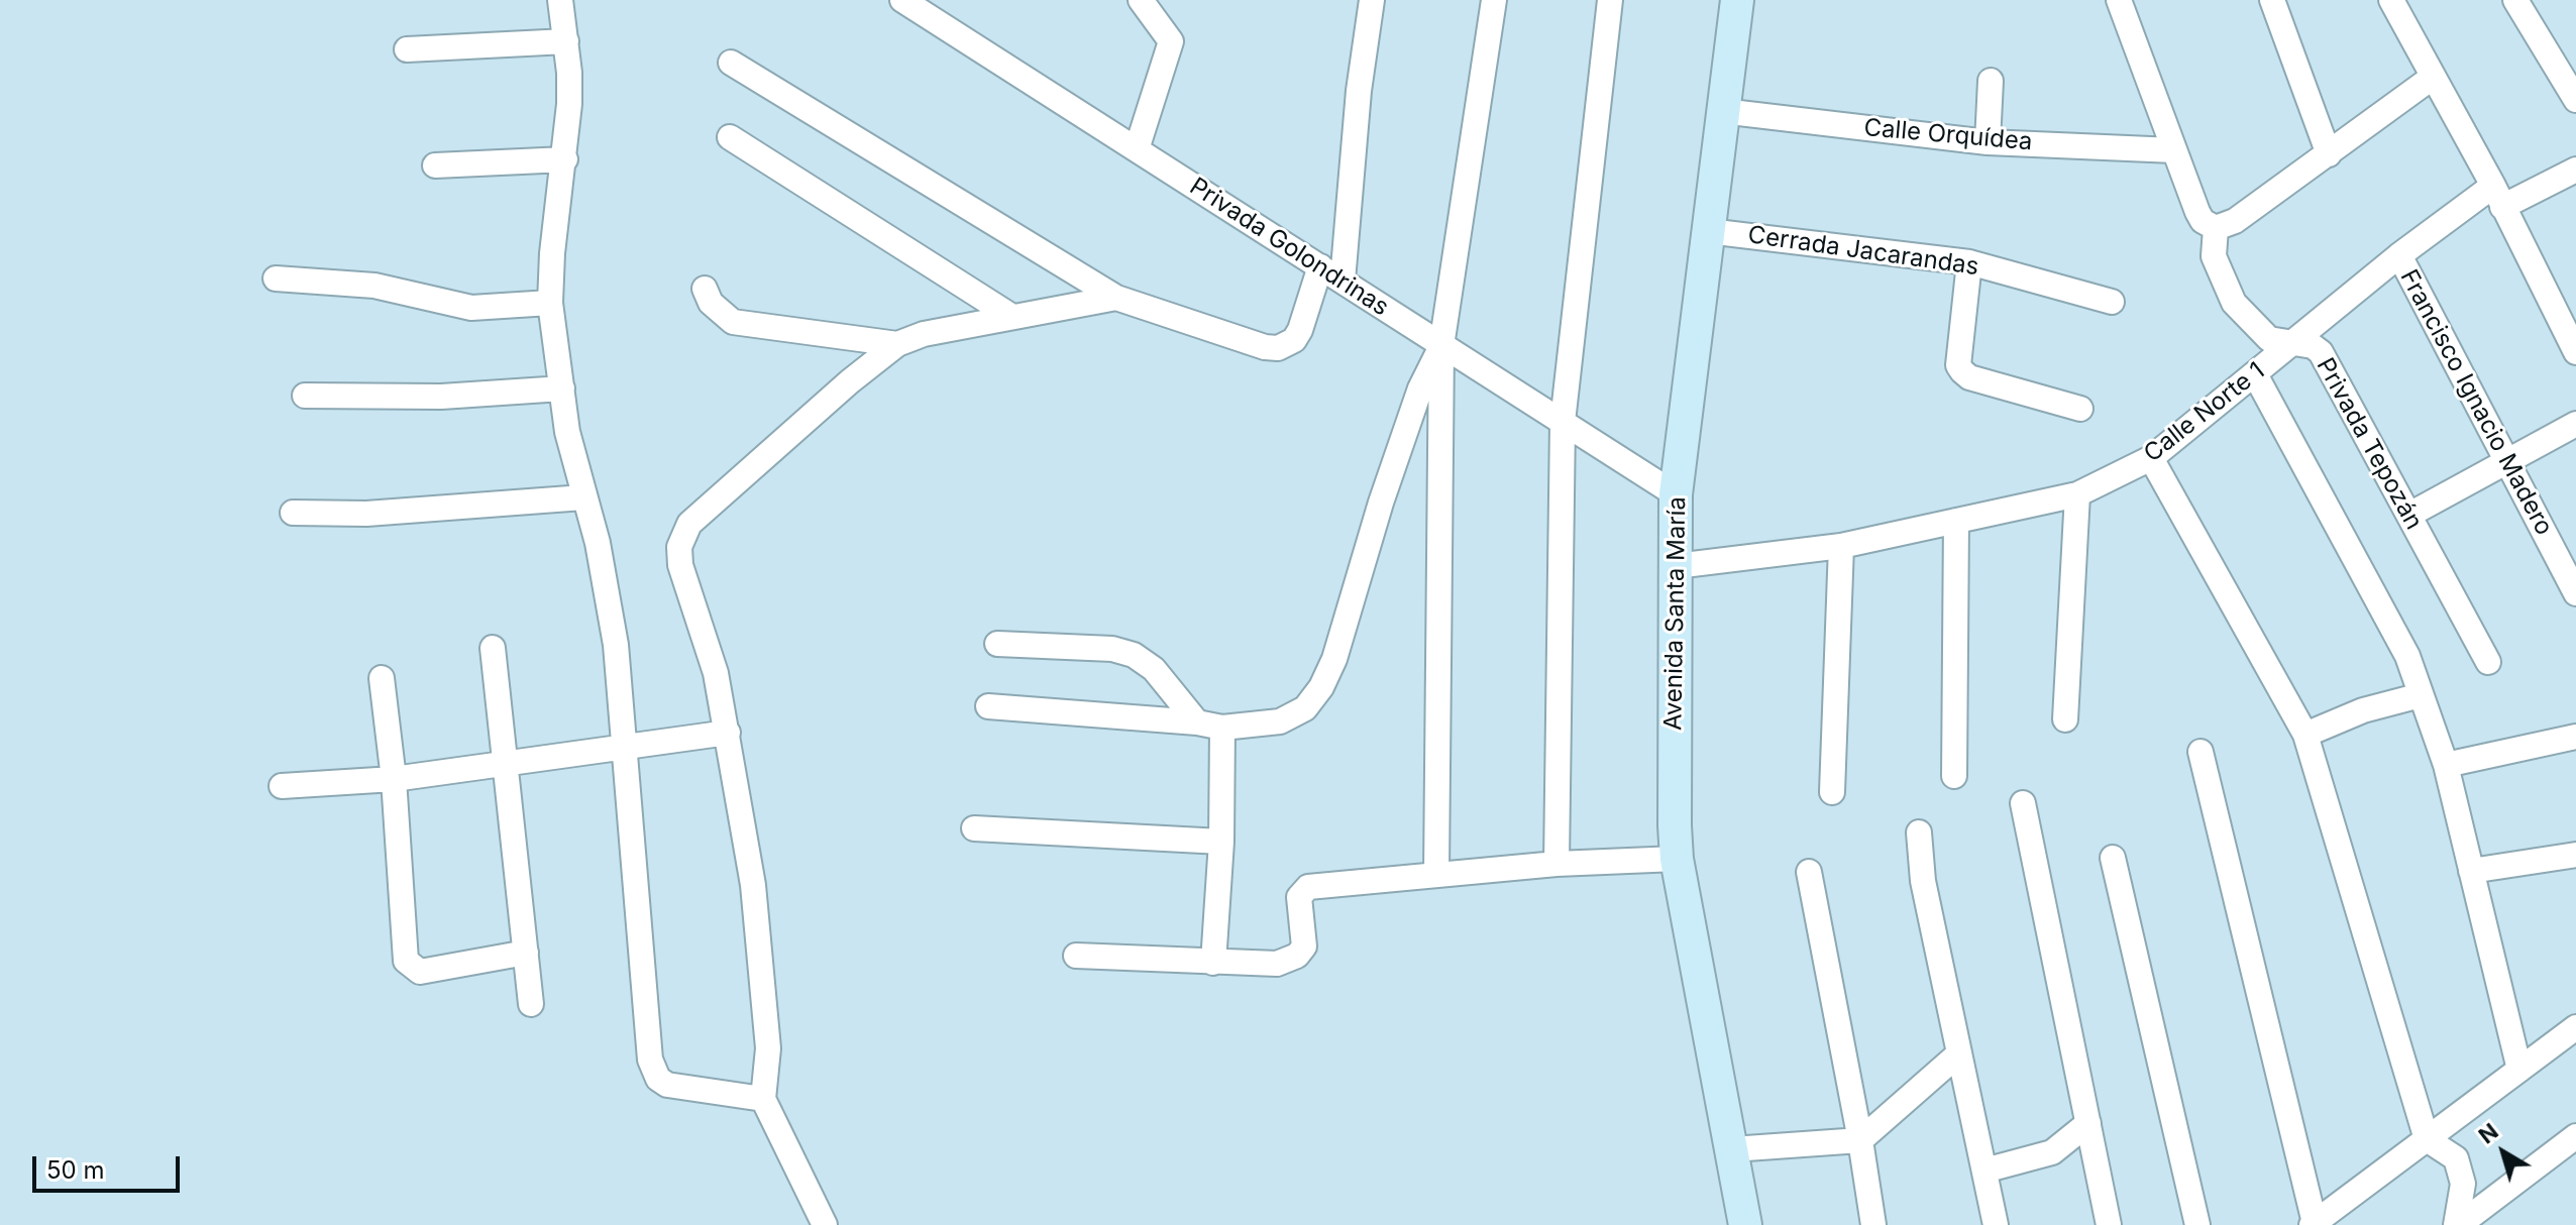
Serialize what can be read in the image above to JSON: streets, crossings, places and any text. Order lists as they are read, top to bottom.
{
  "streets": {
    "main road": ["Avenida Santa María"],
    "street": [
      "Calle Orquídea",
      "Privada Golondrinas",
      "Cerrada Jacarandas",
      "Francisco Ignacio Madero",
      "Calle Norte 1",
      "Privada Tepozán"
    ]
  },
  "crossings": [
    ["Calle Orquídea", "Avenida Santa María"],
    ["Privada Golondrinas", "Avenida Santa María"],
    ["Cerrada Jacarandas", "Avenida Santa María"],
    ["Francisco Ignacio Madero", "Calle Norte 1"],
    ["Calle Norte 1", "Privada Tepozán"],
    ["Calle Norte 1", "Avenida Santa María"]
  ],
  "scale_bar": "50 m",
  "north": "top left"
}
